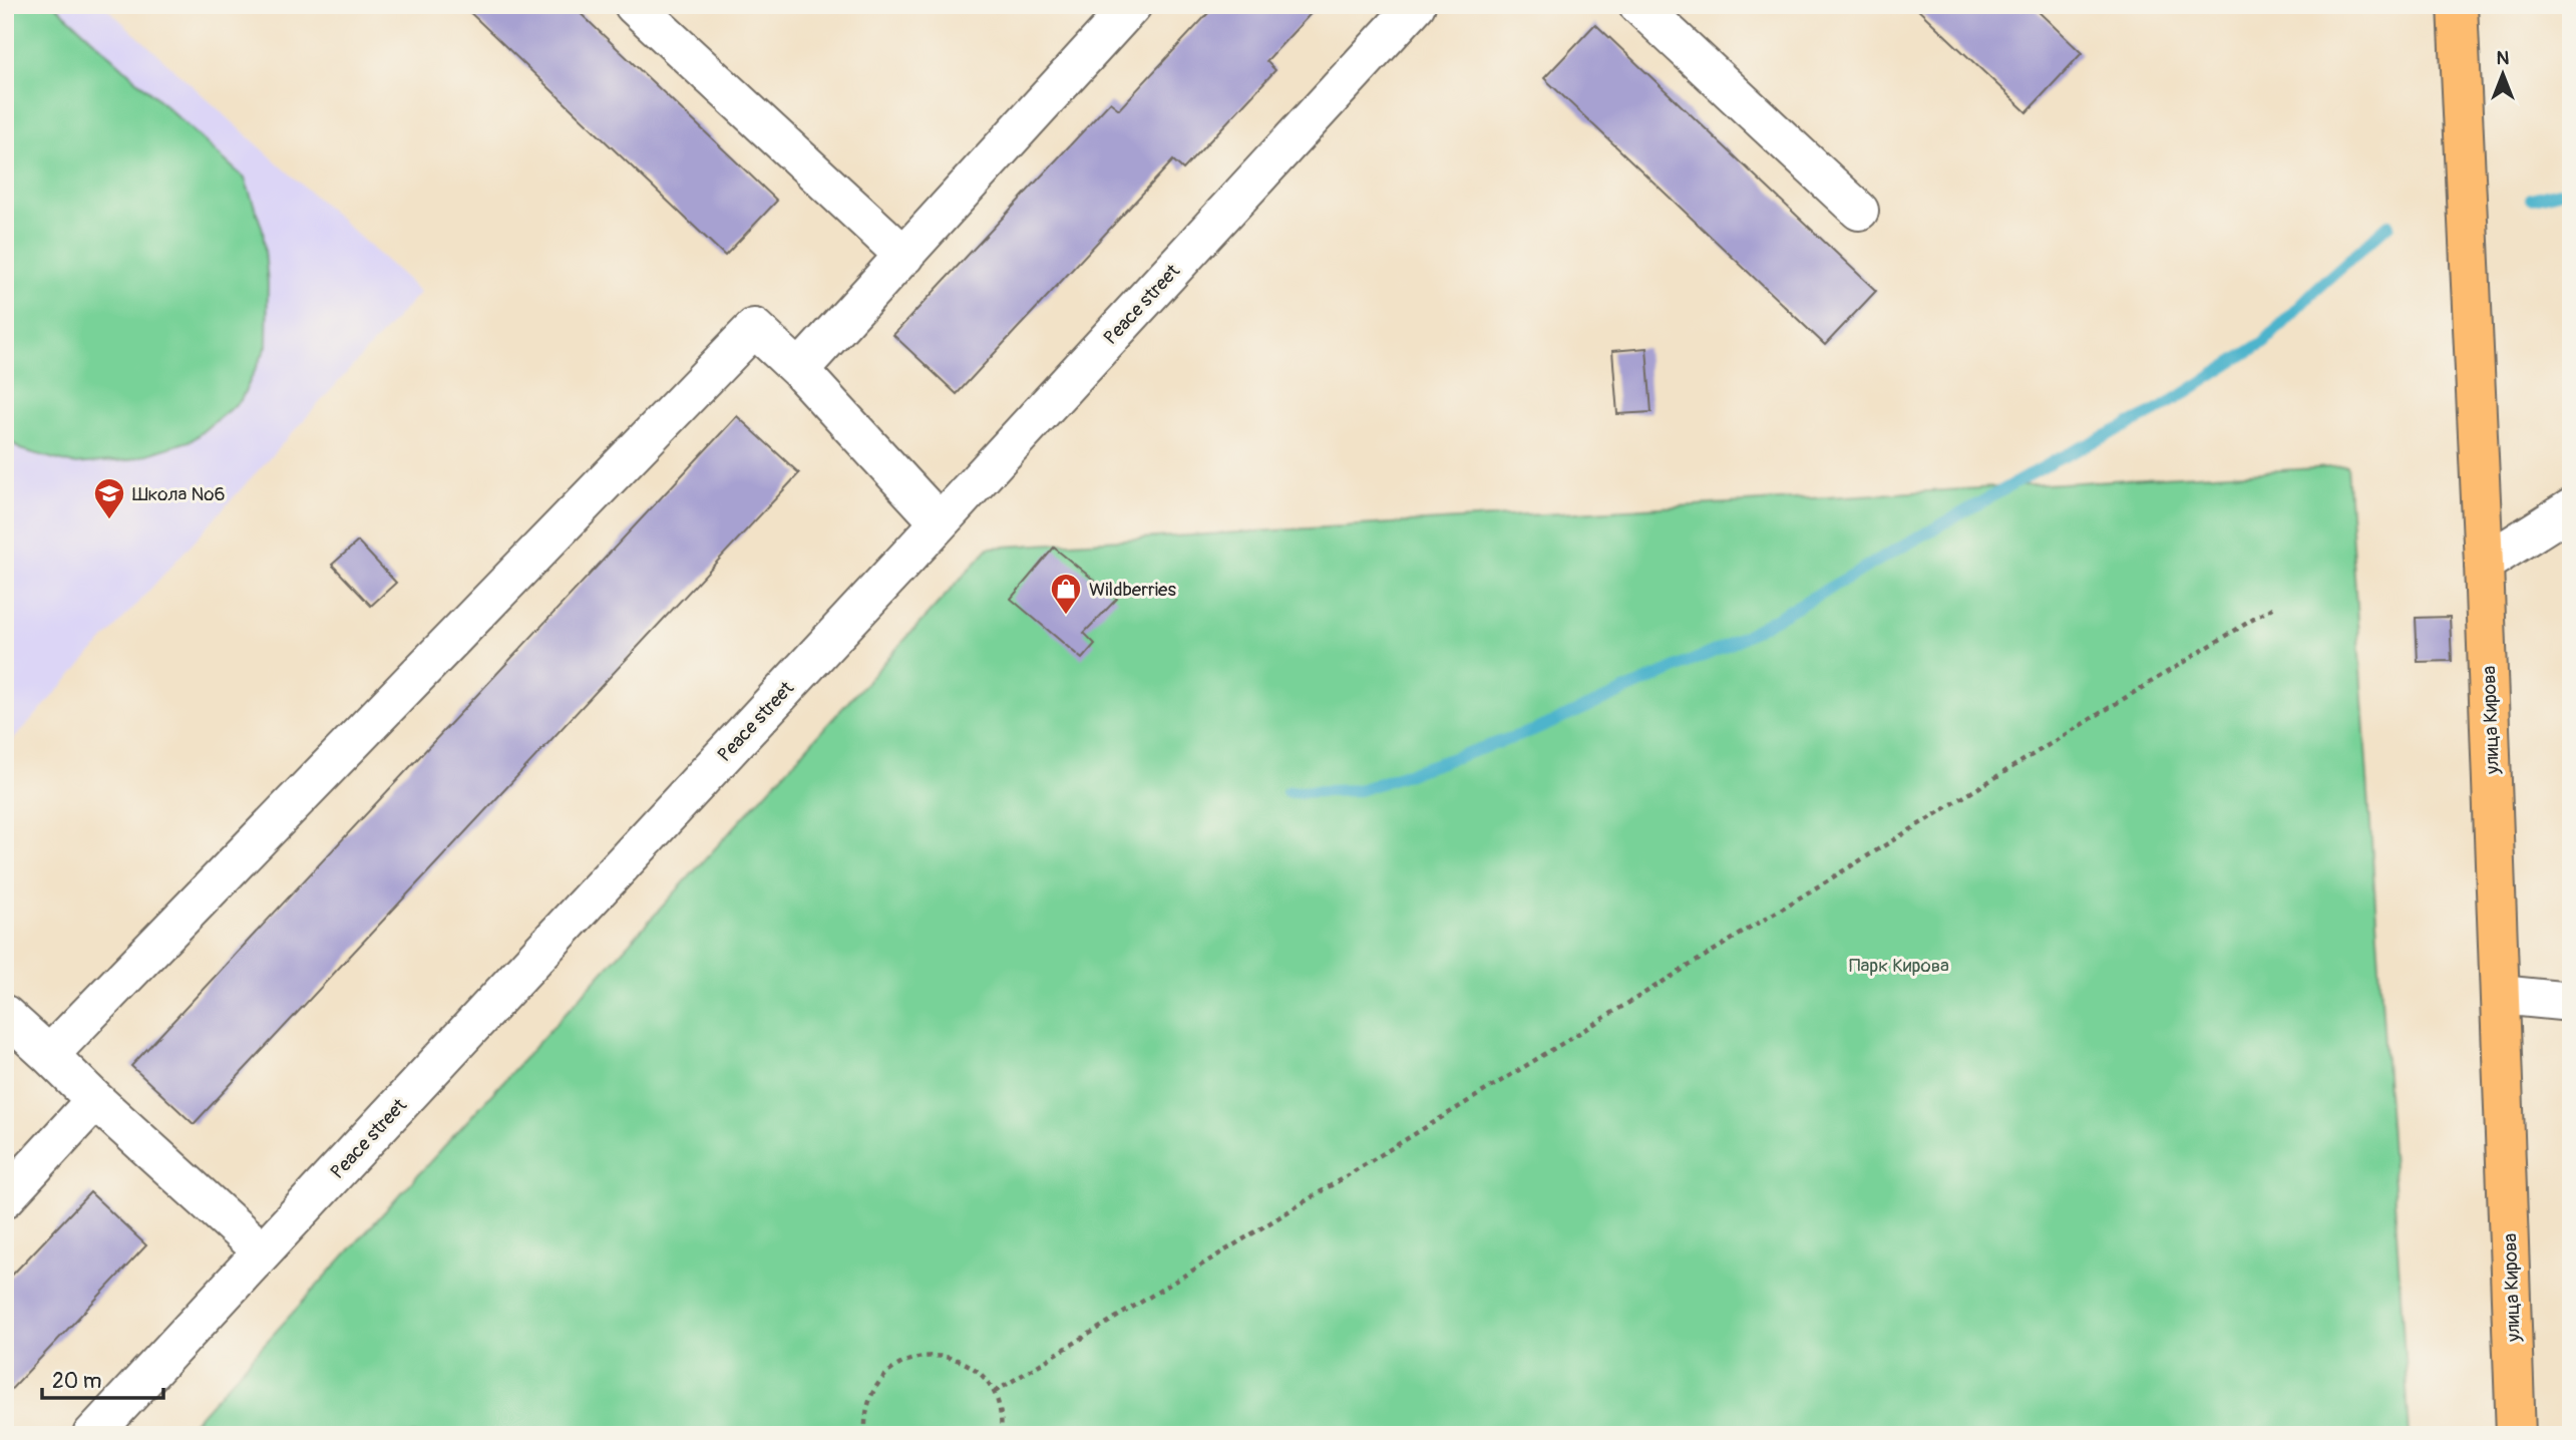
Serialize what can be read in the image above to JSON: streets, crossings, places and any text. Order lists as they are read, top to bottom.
{
  "streets": {
    "main road": ["улица Кирова"],
    "street": ["Peace street"]
  },
  "parks": ["Парк Кирова"],
  "places": {
    "school or university": ["Школа №6"],
    "shop": ["Wildberries"]
  },
  "scale_bar": "20 m",
  "north": "top"
}
